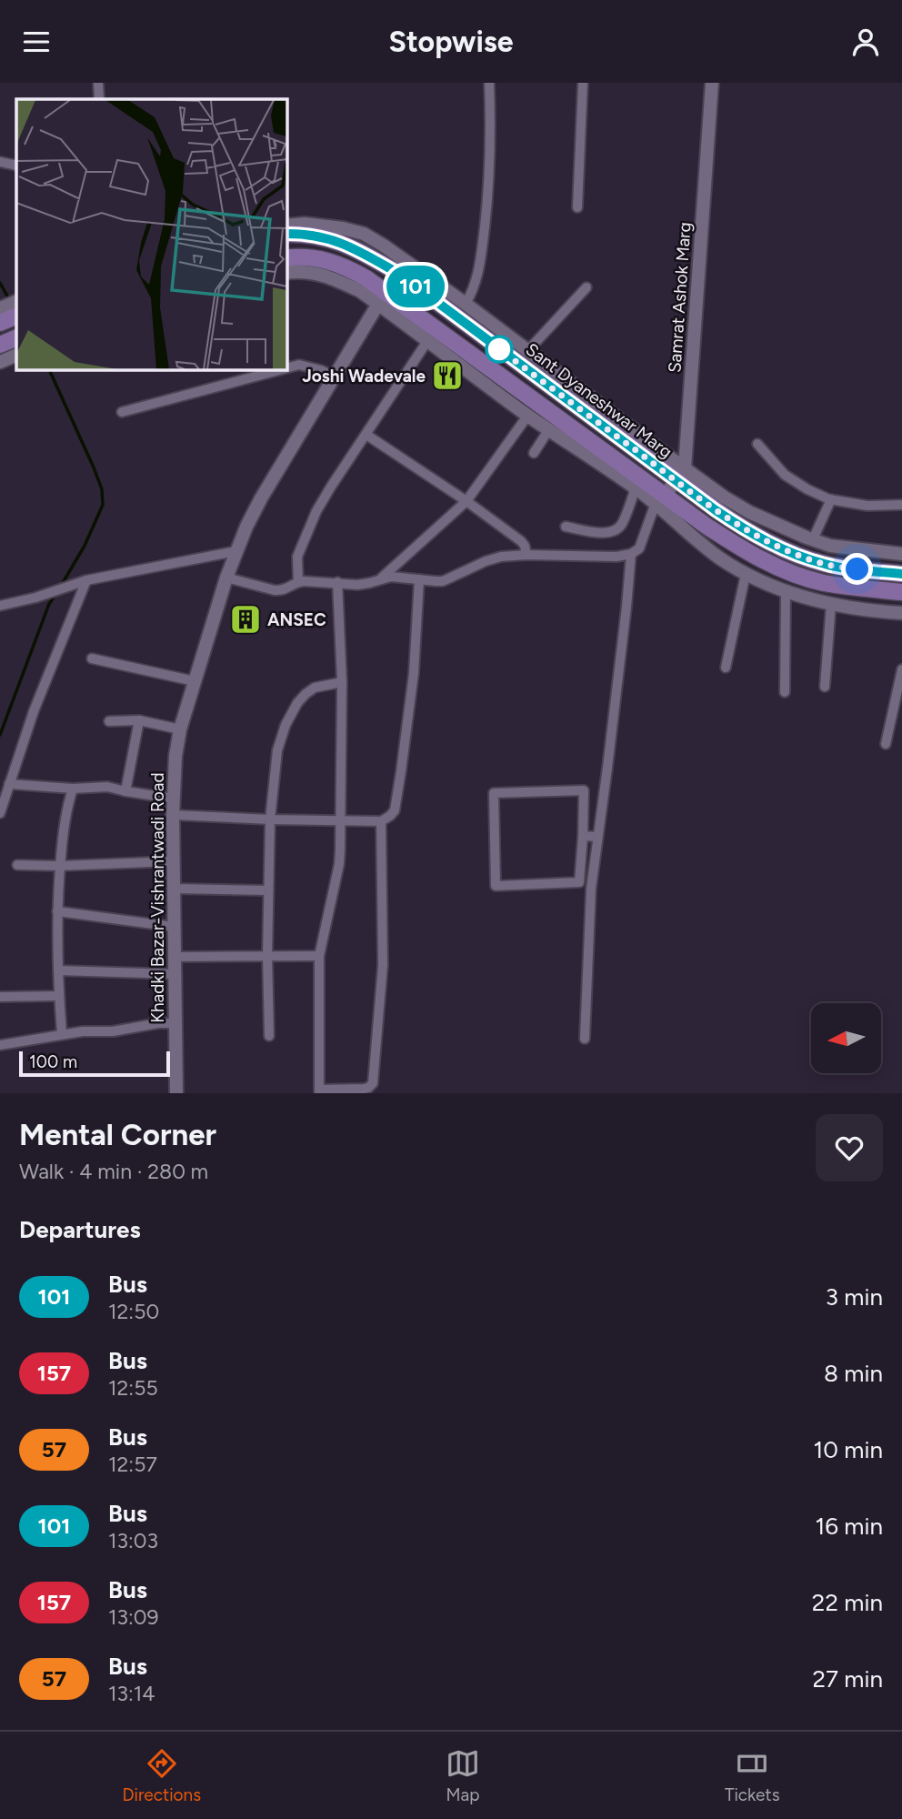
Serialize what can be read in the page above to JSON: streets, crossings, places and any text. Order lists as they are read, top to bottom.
{
  "streets": {
    "main road": ["Sant Dyaneshwar Marg"],
    "street": ["Samrat Ashok Marg", "Khadki Bazar-Vishrantwadi Road"]
  },
  "crossings": [
    ["Samrat Ashok Marg", "Sant Dyaneshwar Marg"],
    ["Sant Dyaneshwar Marg", "Khadki Bazar-Vishrantwadi Road"]
  ],
  "places": {
    "restaurant": ["Joshi Wadevale"],
    "building": ["ANSEC"]
  },
  "lines": ["bus line 101"],
  "scale_bar": "100 m",
  "north": "left",
  "page": {
    "header": "Stopwise",
    "on_map": "101",
    "scale": "100 m",
    "heading": [
      ["Mental Corner", "Walk · 4 min · 280 m"],
      "Departures"
    ],
    "list": [
      {
        "mark": "101",
        "name": "Bus",
        "note": "12:50",
        "value": "3 min"
      },
      {
        "mark": "157",
        "name": "Bus",
        "note": "12:55",
        "value": "8 min"
      },
      {
        "mark": "57",
        "name": "Bus",
        "note": "12:57",
        "value": "10 min"
      },
      {
        "mark": "101",
        "name": "Bus",
        "note": "13:03",
        "value": "16 min"
      },
      {
        "mark": "157",
        "name": "Bus",
        "note": "13:09",
        "value": "22 min"
      },
      {
        "mark": "57",
        "name": "Bus",
        "note": "13:14",
        "value": "27 min"
      }
    ],
    "tabs": ["Directions", "Map", "Tickets"]
  }
}
